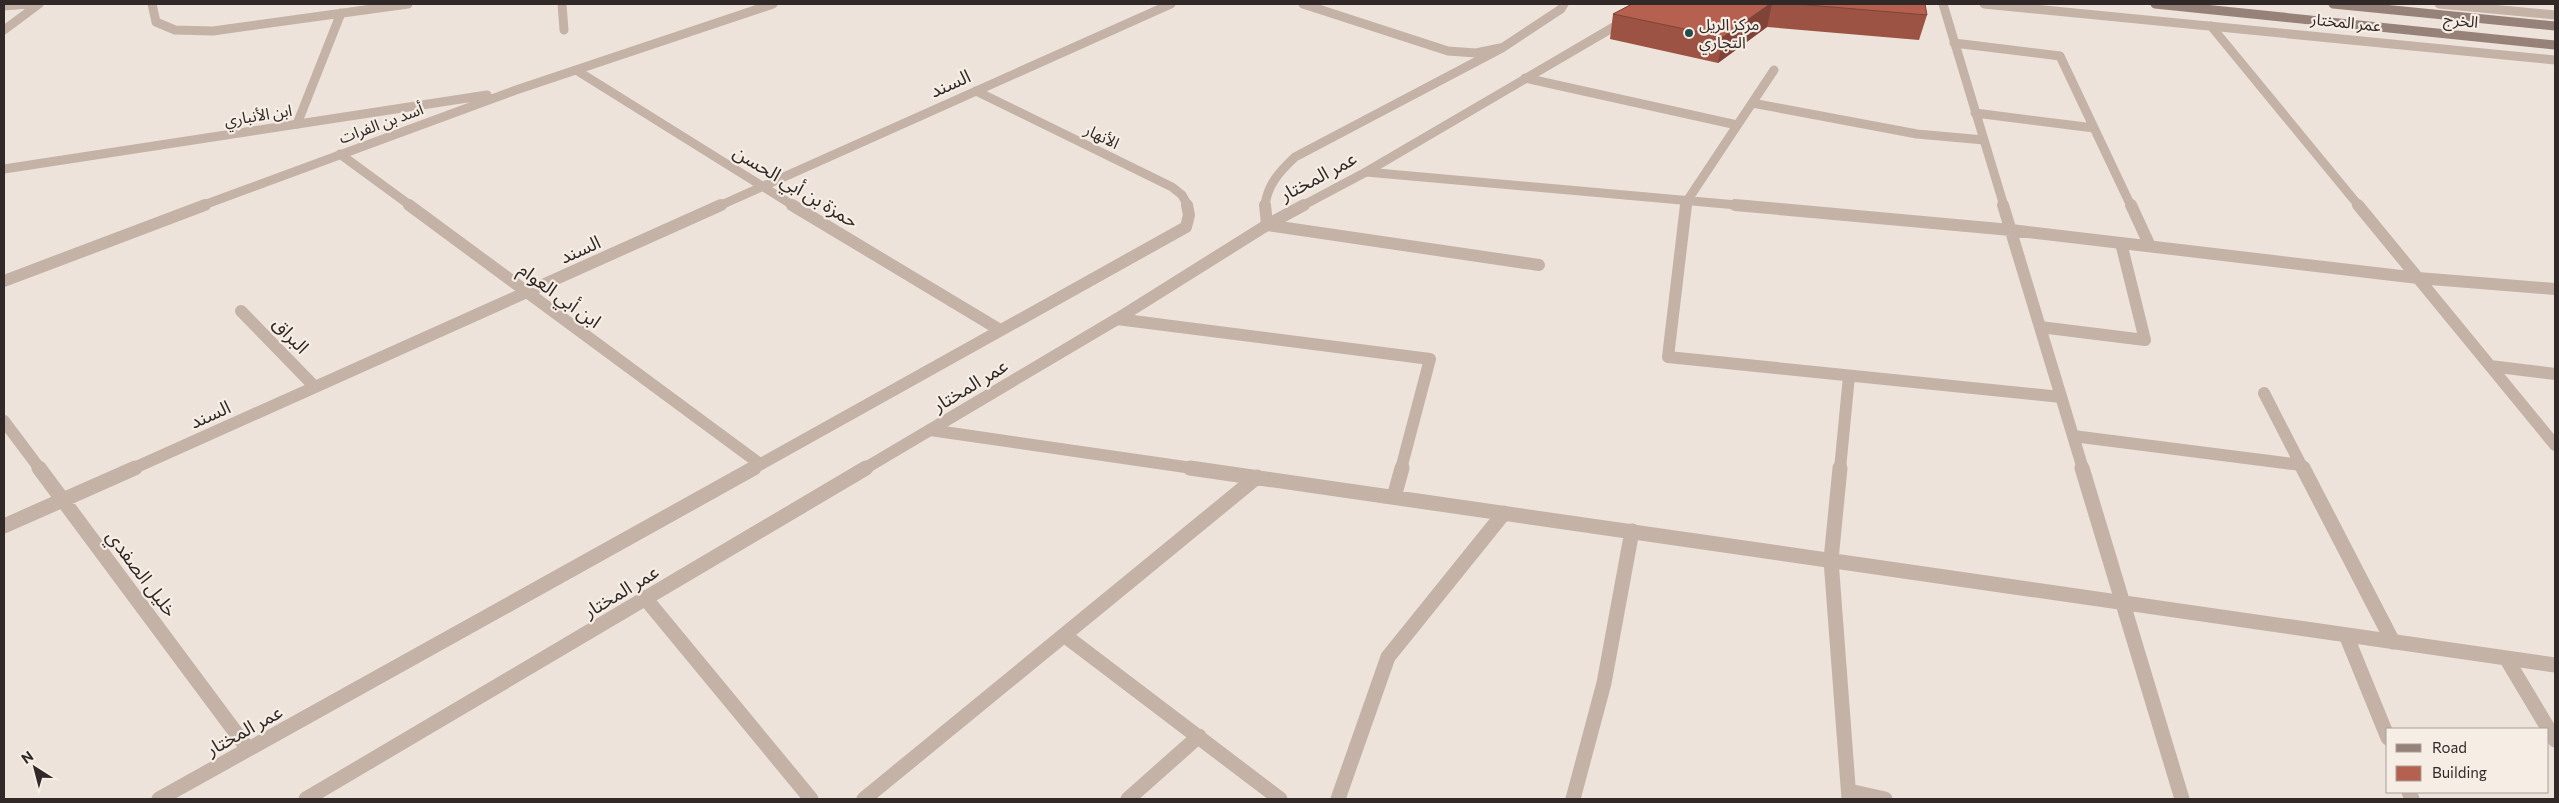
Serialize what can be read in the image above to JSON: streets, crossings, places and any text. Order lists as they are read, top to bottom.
{
  "streets": {
    "main road": ["الخرج"],
    "street": [
      "عمر المختار",
      "السند",
      "ابن الأنباري",
      "أسد بن الفرات",
      "الأنهار",
      "حمزة بن أبي الحسن",
      "ابن أبي العوام",
      "البراق",
      "خليل الصفدي"
    ]
  },
  "crossings": [
    ["عمر المختار", "الأنهار"],
    ["عمر المختار", "حمزة بن أبي الحسن"],
    ["عمر المختار", "ابن أبي العوام"],
    ["عمر المختار", "خليل الصفدي"],
    ["السند", "الأنهار"],
    ["السند", "حمزة بن أبي الحسن"],
    ["السند", "ابن أبي العوام"],
    ["السند", "البراق"],
    ["السند", "خليل الصفدي"],
    ["ابن الأنباري", "أسد بن الفرات"],
    ["أسد بن الفرات", "حمزة بن أبي الحسن"],
    ["أسد بن الفرات", "ابن أبي العوام"]
  ],
  "places": ["مركز الريل التجاري"],
  "legend": ["Road", "Building"],
  "north": "top left"
}
